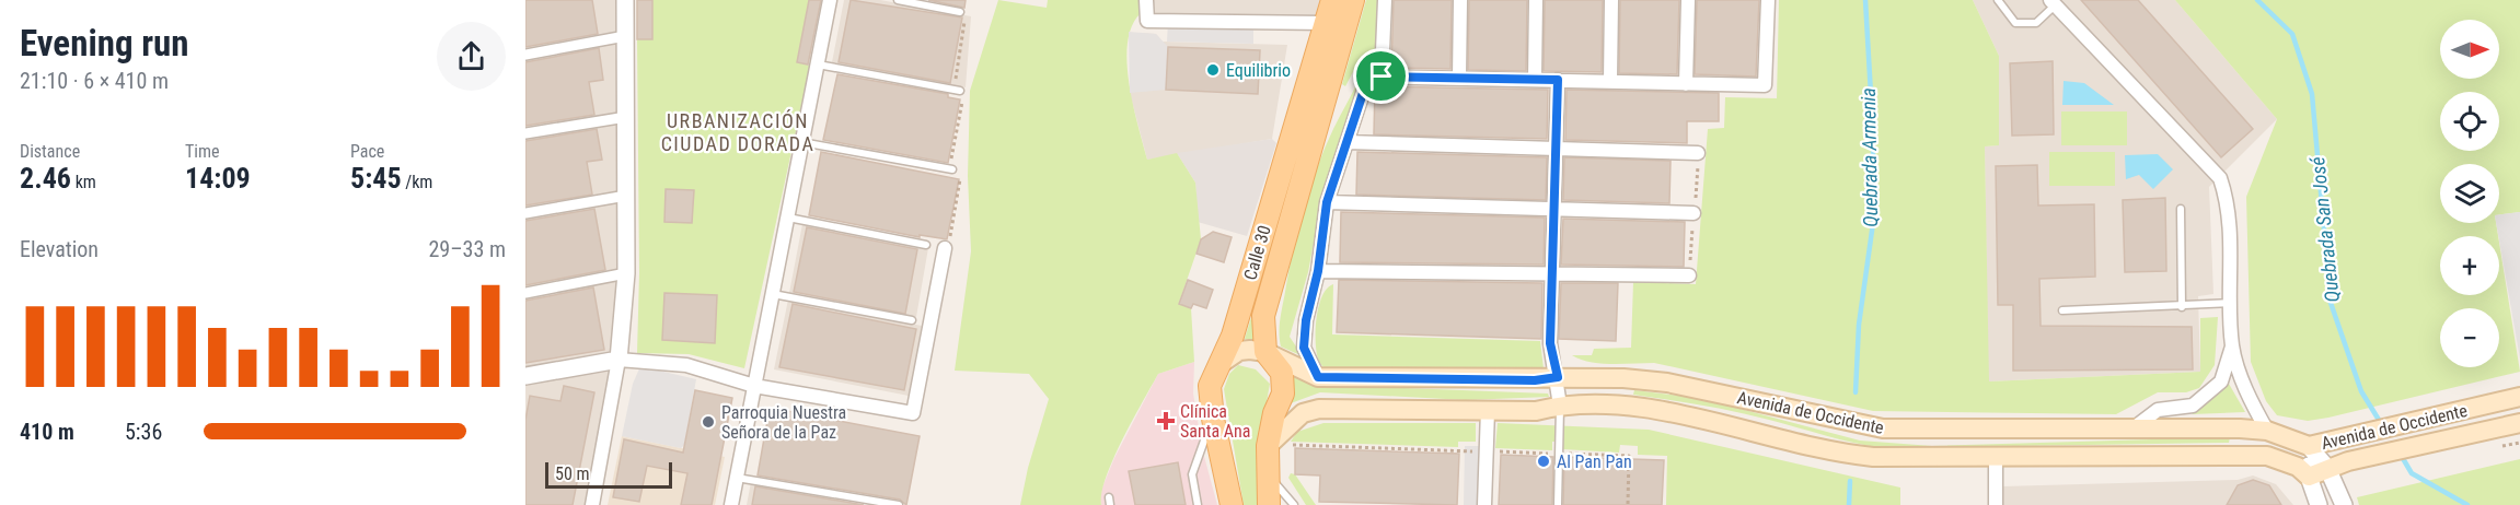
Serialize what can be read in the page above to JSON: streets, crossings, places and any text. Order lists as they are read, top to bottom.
{
  "streets": {
    "main road": ["Calle 30", "Avenida de Occidente"]
  },
  "crossings": [
    ["Calle 30", "Avenida de Occidente"]
  ],
  "districts": ["URBANIZACIÓN CIUDAD DORADA"],
  "water": ["Quebrada Armenia", "Quebrada San José"],
  "places": {
    "other": ["Equilibrio", "Parroquia Nuestra Señora de la Paz", "Al Pan Pan"],
    "health": ["Clínica Santa Ana"]
  },
  "scale_bar": "50 m",
  "north": "right",
  "page": {
    "heading": ["Evening run", "21:10 · 6 × 410 m"],
    "map_buttons": ["+", "−"],
    "stats": [
      ["Distance", "2.46 km"],
      ["Time", "14:09"],
      ["Pace", "5:45 /km"]
    ],
    "chart": ["Elevation", "29–33 m"],
    "list": [
      {
        "name": "410 m",
        "note": "5:36"
      }
    ],
    "scale": "50 m"
  }
}
